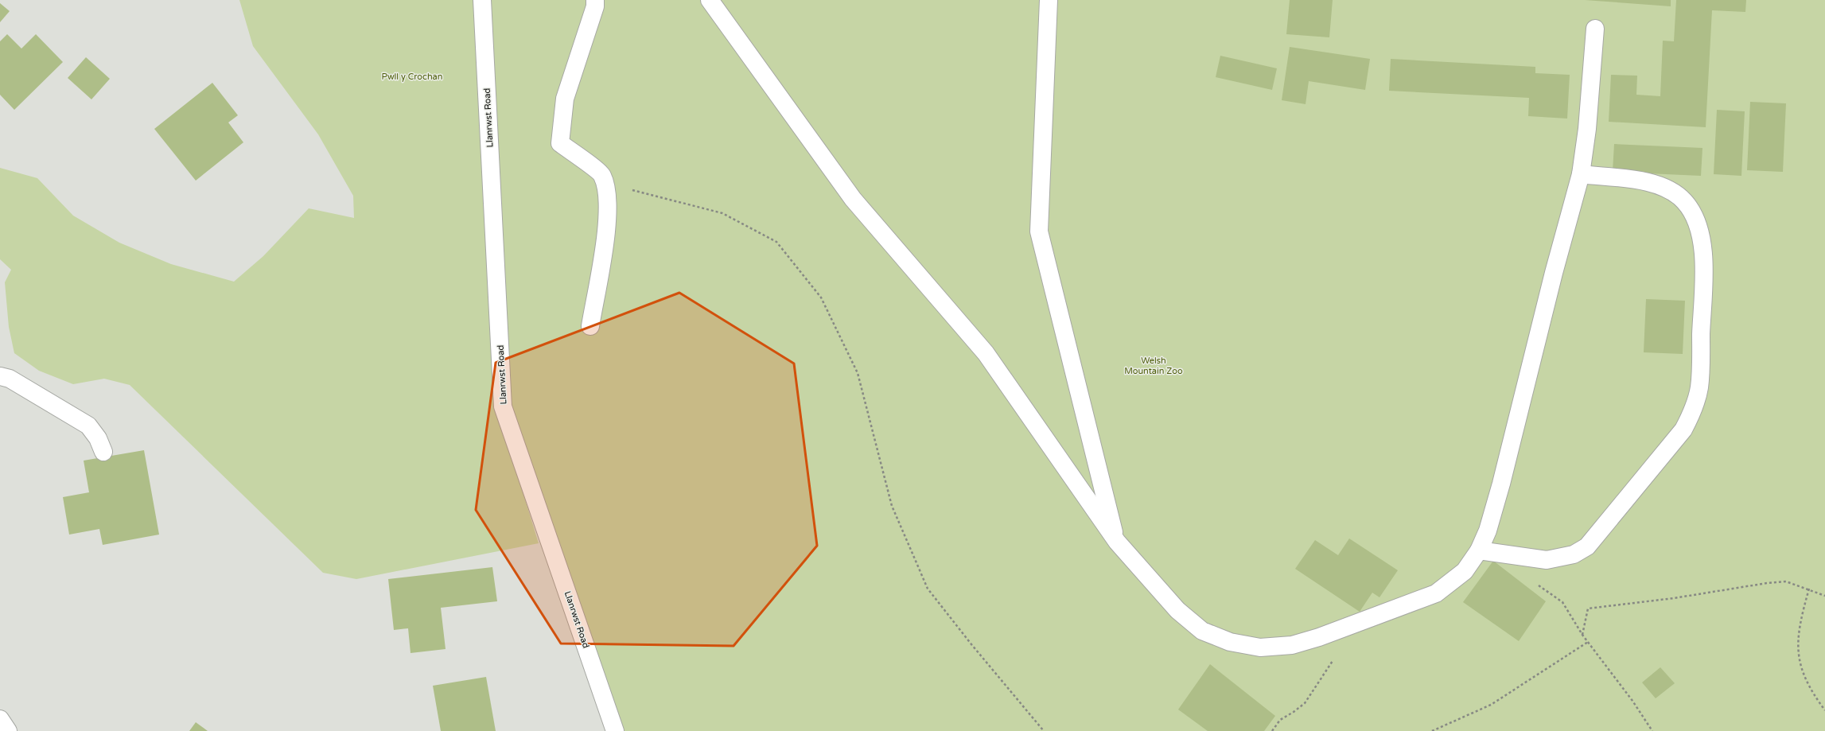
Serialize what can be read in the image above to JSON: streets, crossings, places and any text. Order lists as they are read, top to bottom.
{
  "streets": {
    "street": ["Llanrwst Road"]
  },
  "parks": ["Pwll y Crochan", "Welsh Mountain Zoo"]
}
